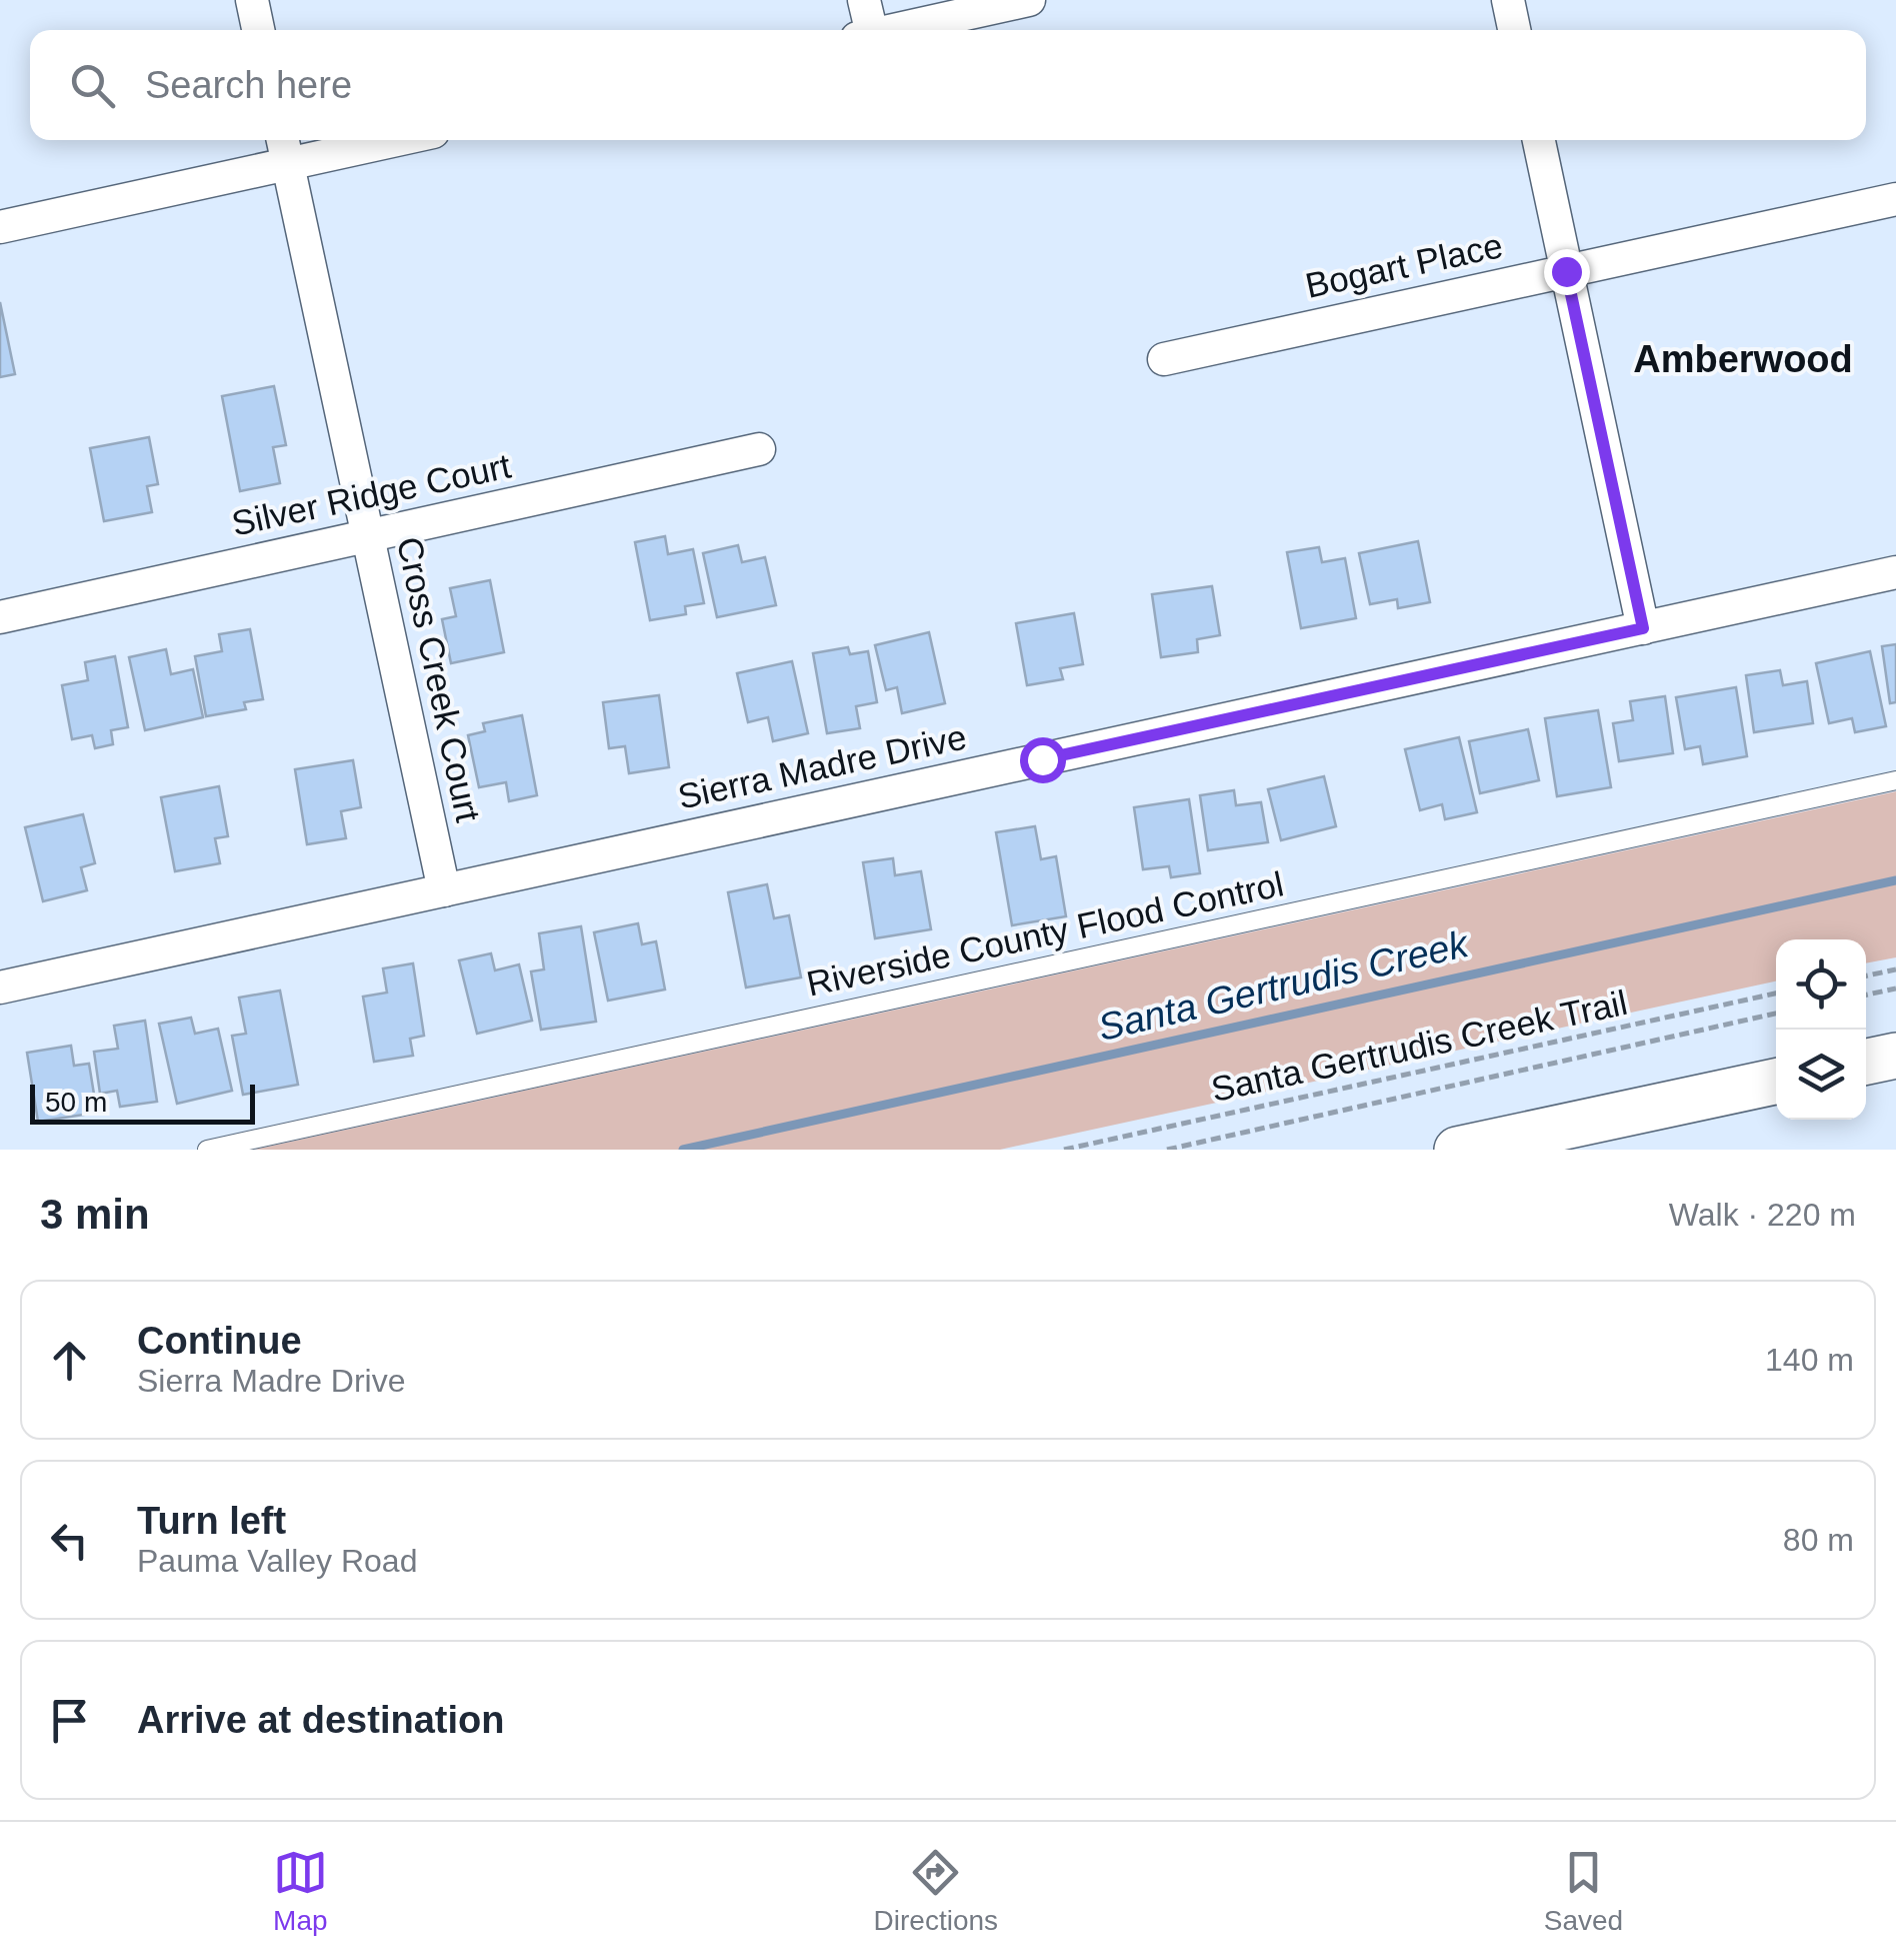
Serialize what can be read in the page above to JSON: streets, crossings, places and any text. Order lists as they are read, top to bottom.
{
  "streets": {
    "street": [
      "Bogart Place",
      "Silver Ridge Court",
      "Cross Creek Court",
      "Sierra Madre Drive"
    ],
    "lane": ["Riverside County Flood Control"],
    "path": ["Santa Gertrudis Creek Trail"]
  },
  "crossings": [
    ["Silver Ridge Court", "Cross Creek Court"],
    ["Cross Creek Court", "Sierra Madre Drive"]
  ],
  "districts": ["Amberwood"],
  "water": ["Santa Gertrudis Creek"],
  "scale_bar": "50 m",
  "page": {
    "search": "Search here",
    "scale": "50 m",
    "heading": ["3 min", "Walk · 220 m"],
    "list": [
      ["Continue", "Sierra Madre Drive", "140 m"],
      ["Turn left", "Pauma Valley Road", "80 m"],
      "Arrive at destination"
    ],
    "nav": ["Map", "Directions", "Saved"]
  }
}
